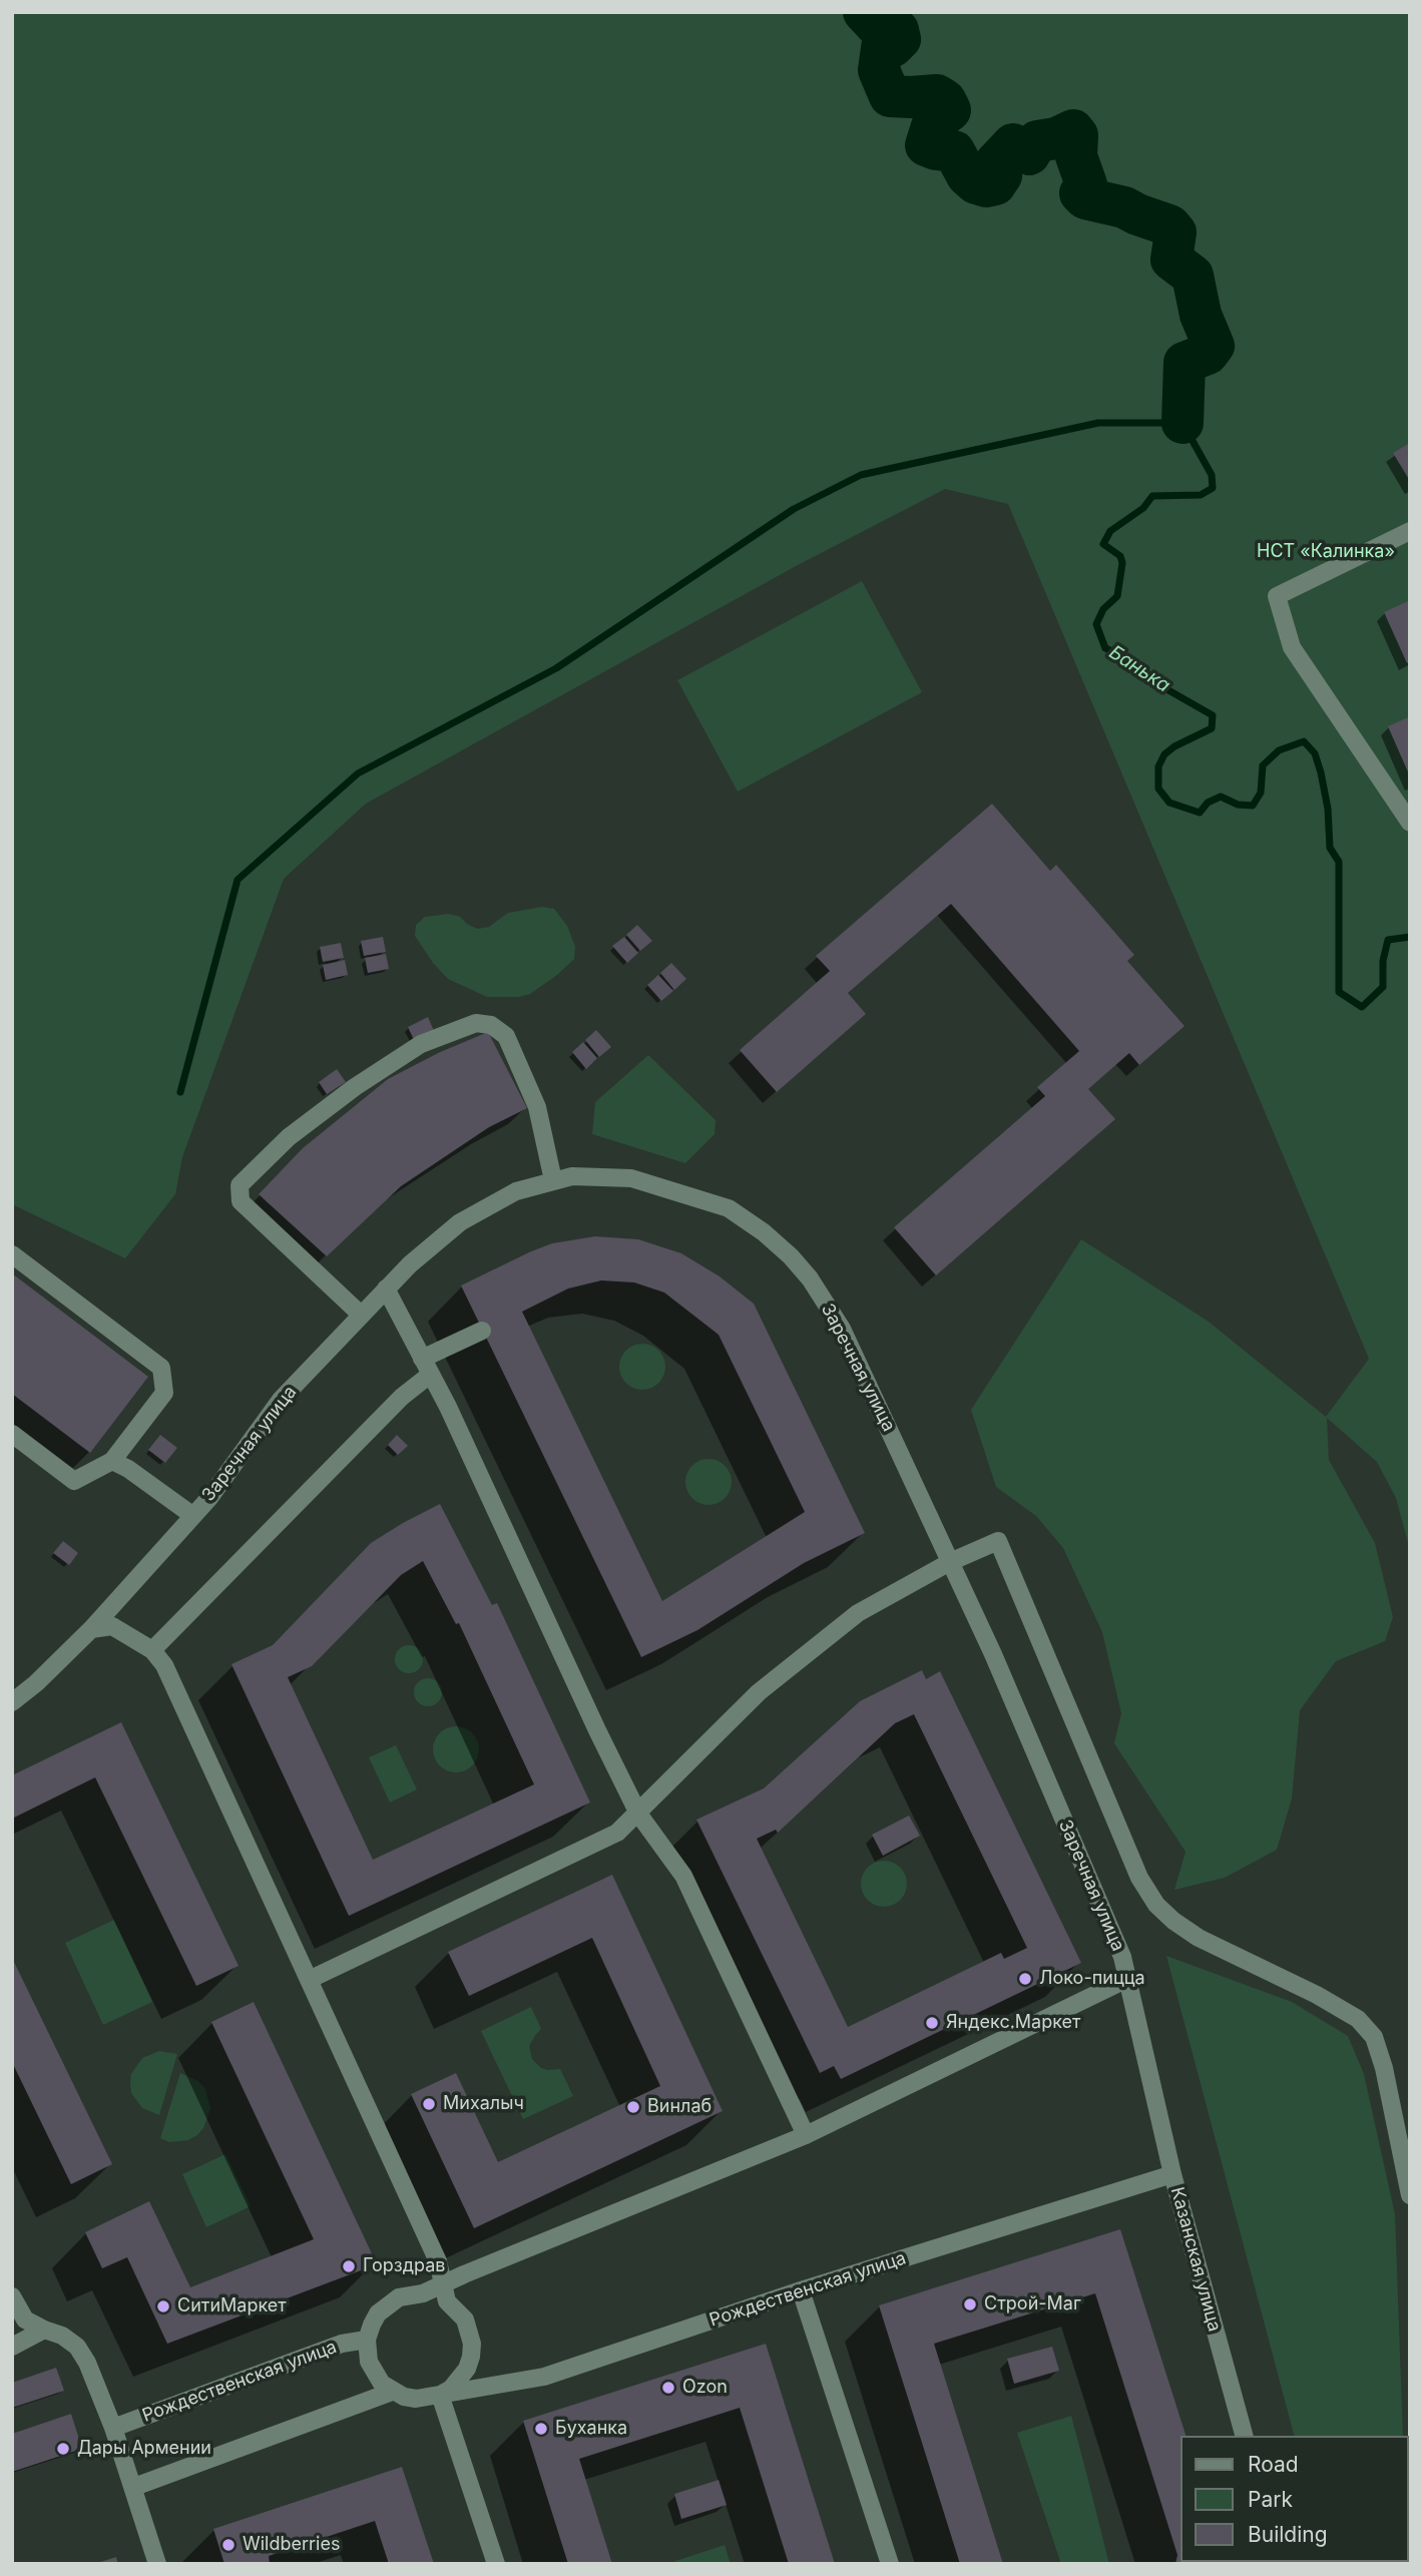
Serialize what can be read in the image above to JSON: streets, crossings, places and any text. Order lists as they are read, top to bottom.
{
  "streets": {
    "street": ["Заречная улица", "Казанская улица", "Рождественская улица"]
  },
  "crossings": [
    ["Заречная улица", "Казанская улица"],
    ["Казанская улица", "Рождественская улица"]
  ],
  "water": ["Банька"],
  "parks": ["НСТ «Калинка»"],
  "places": [
    "Локо-пицца",
    "Яндекс.Маркет",
    "Михалыч",
    "Винлаб",
    "Горздрав",
    "Строй-Маг",
    "СитиМаркет",
    "Ozon",
    "Буханка",
    "Дары Армении",
    "Wildberries"
  ],
  "legend": ["Road", "Park", "Building"]
}
